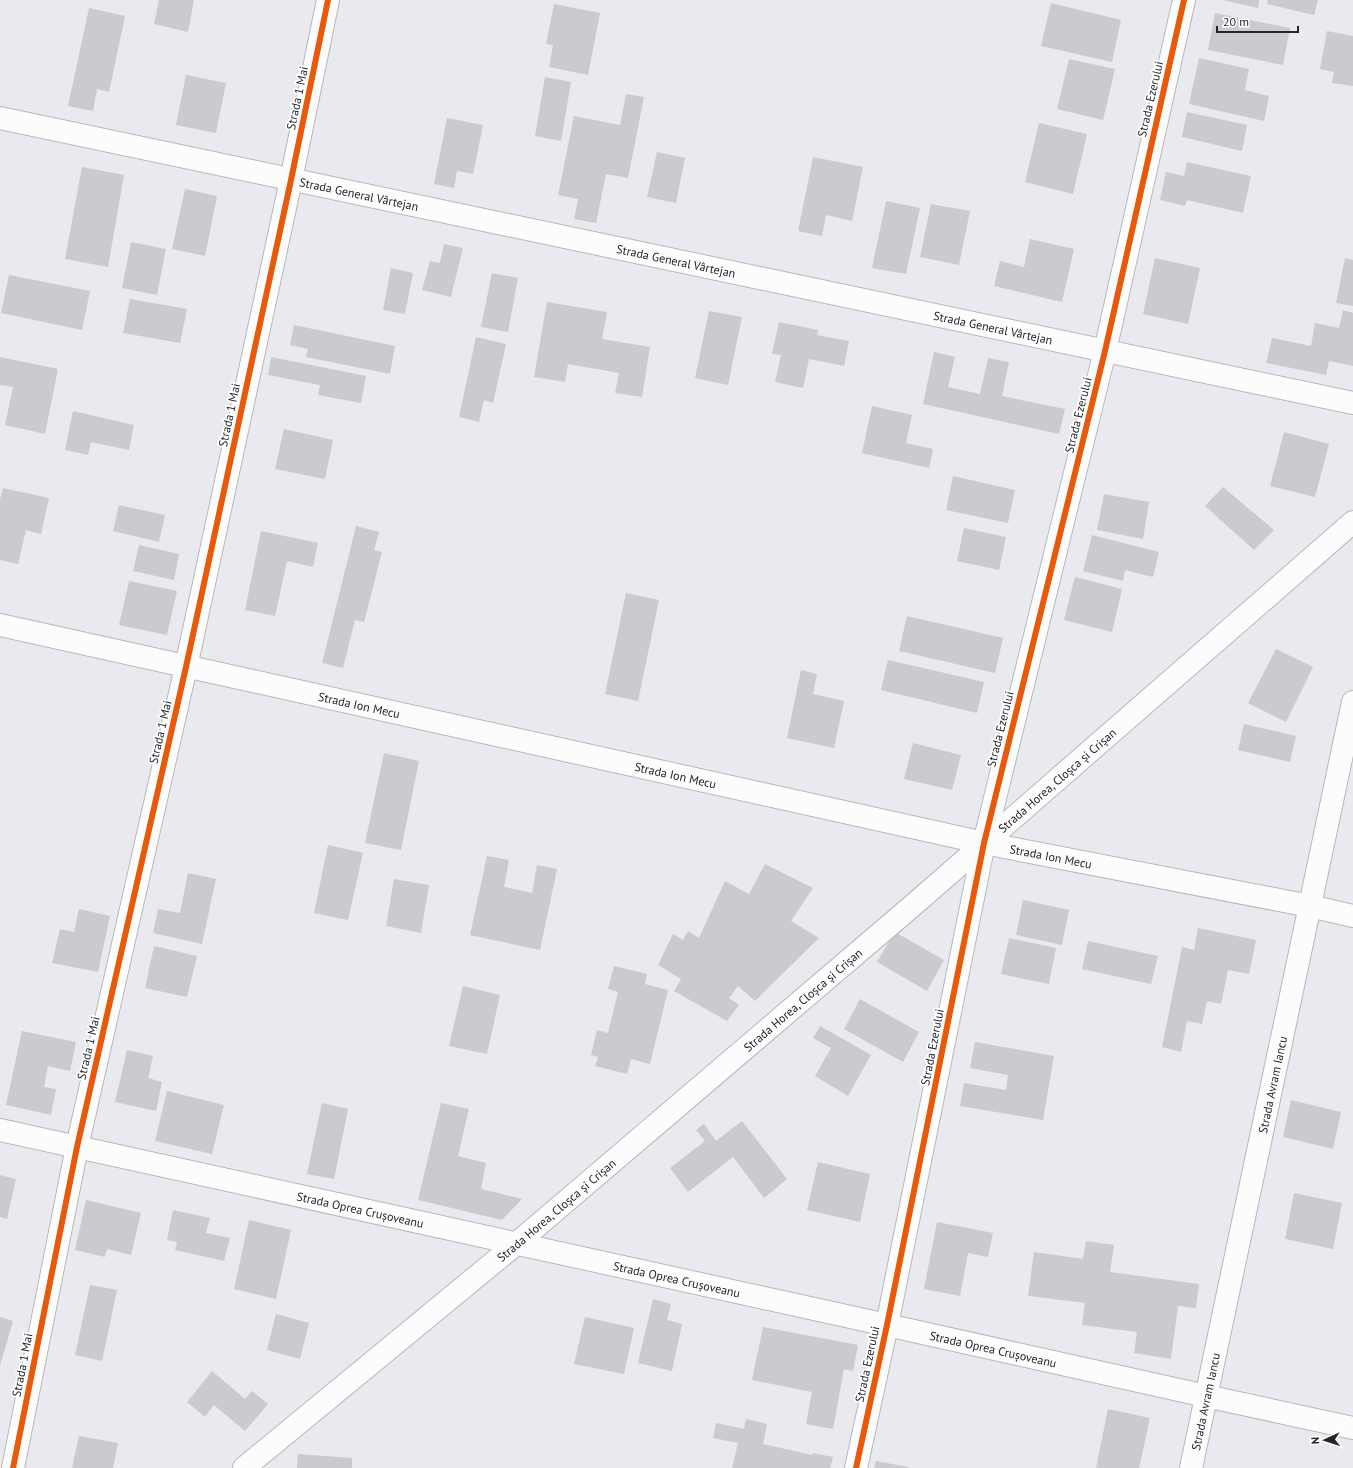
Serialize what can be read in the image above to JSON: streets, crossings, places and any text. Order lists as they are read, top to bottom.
{
  "streets": {
    "street": [
      "Strada 1 Mai",
      "Strada Ezerului",
      "Strada General Vârtejan",
      "Strada Ion Mecu",
      "Strada Horea, Cloșca și Crișan",
      "Strada Avram Iancu",
      "Strada Oprea Crușoveanu"
    ]
  },
  "crossings": [
    ["Strada 1 Mai", "Strada General Vârtejan"],
    ["Strada 1 Mai", "Strada Ion Mecu"],
    ["Strada 1 Mai", "Strada Oprea Crușoveanu"],
    ["Strada Ezerului", "Strada General Vârtejan"],
    ["Strada Ezerului", "Strada Ion Mecu"],
    ["Strada Ezerului", "Strada Horea, Cloșca și Crișan"],
    ["Strada Ezerului", "Strada Oprea Crușoveanu"],
    ["Strada Ion Mecu", "Strada Horea, Cloșca și Crișan"],
    ["Strada Ion Mecu", "Strada Avram Iancu"],
    ["Strada Horea, Cloșca și Crișan", "Strada Oprea Crușoveanu"],
    ["Strada Avram Iancu", "Strada Oprea Crușoveanu"]
  ],
  "scale_bar": "20 m",
  "north": "left"
}
